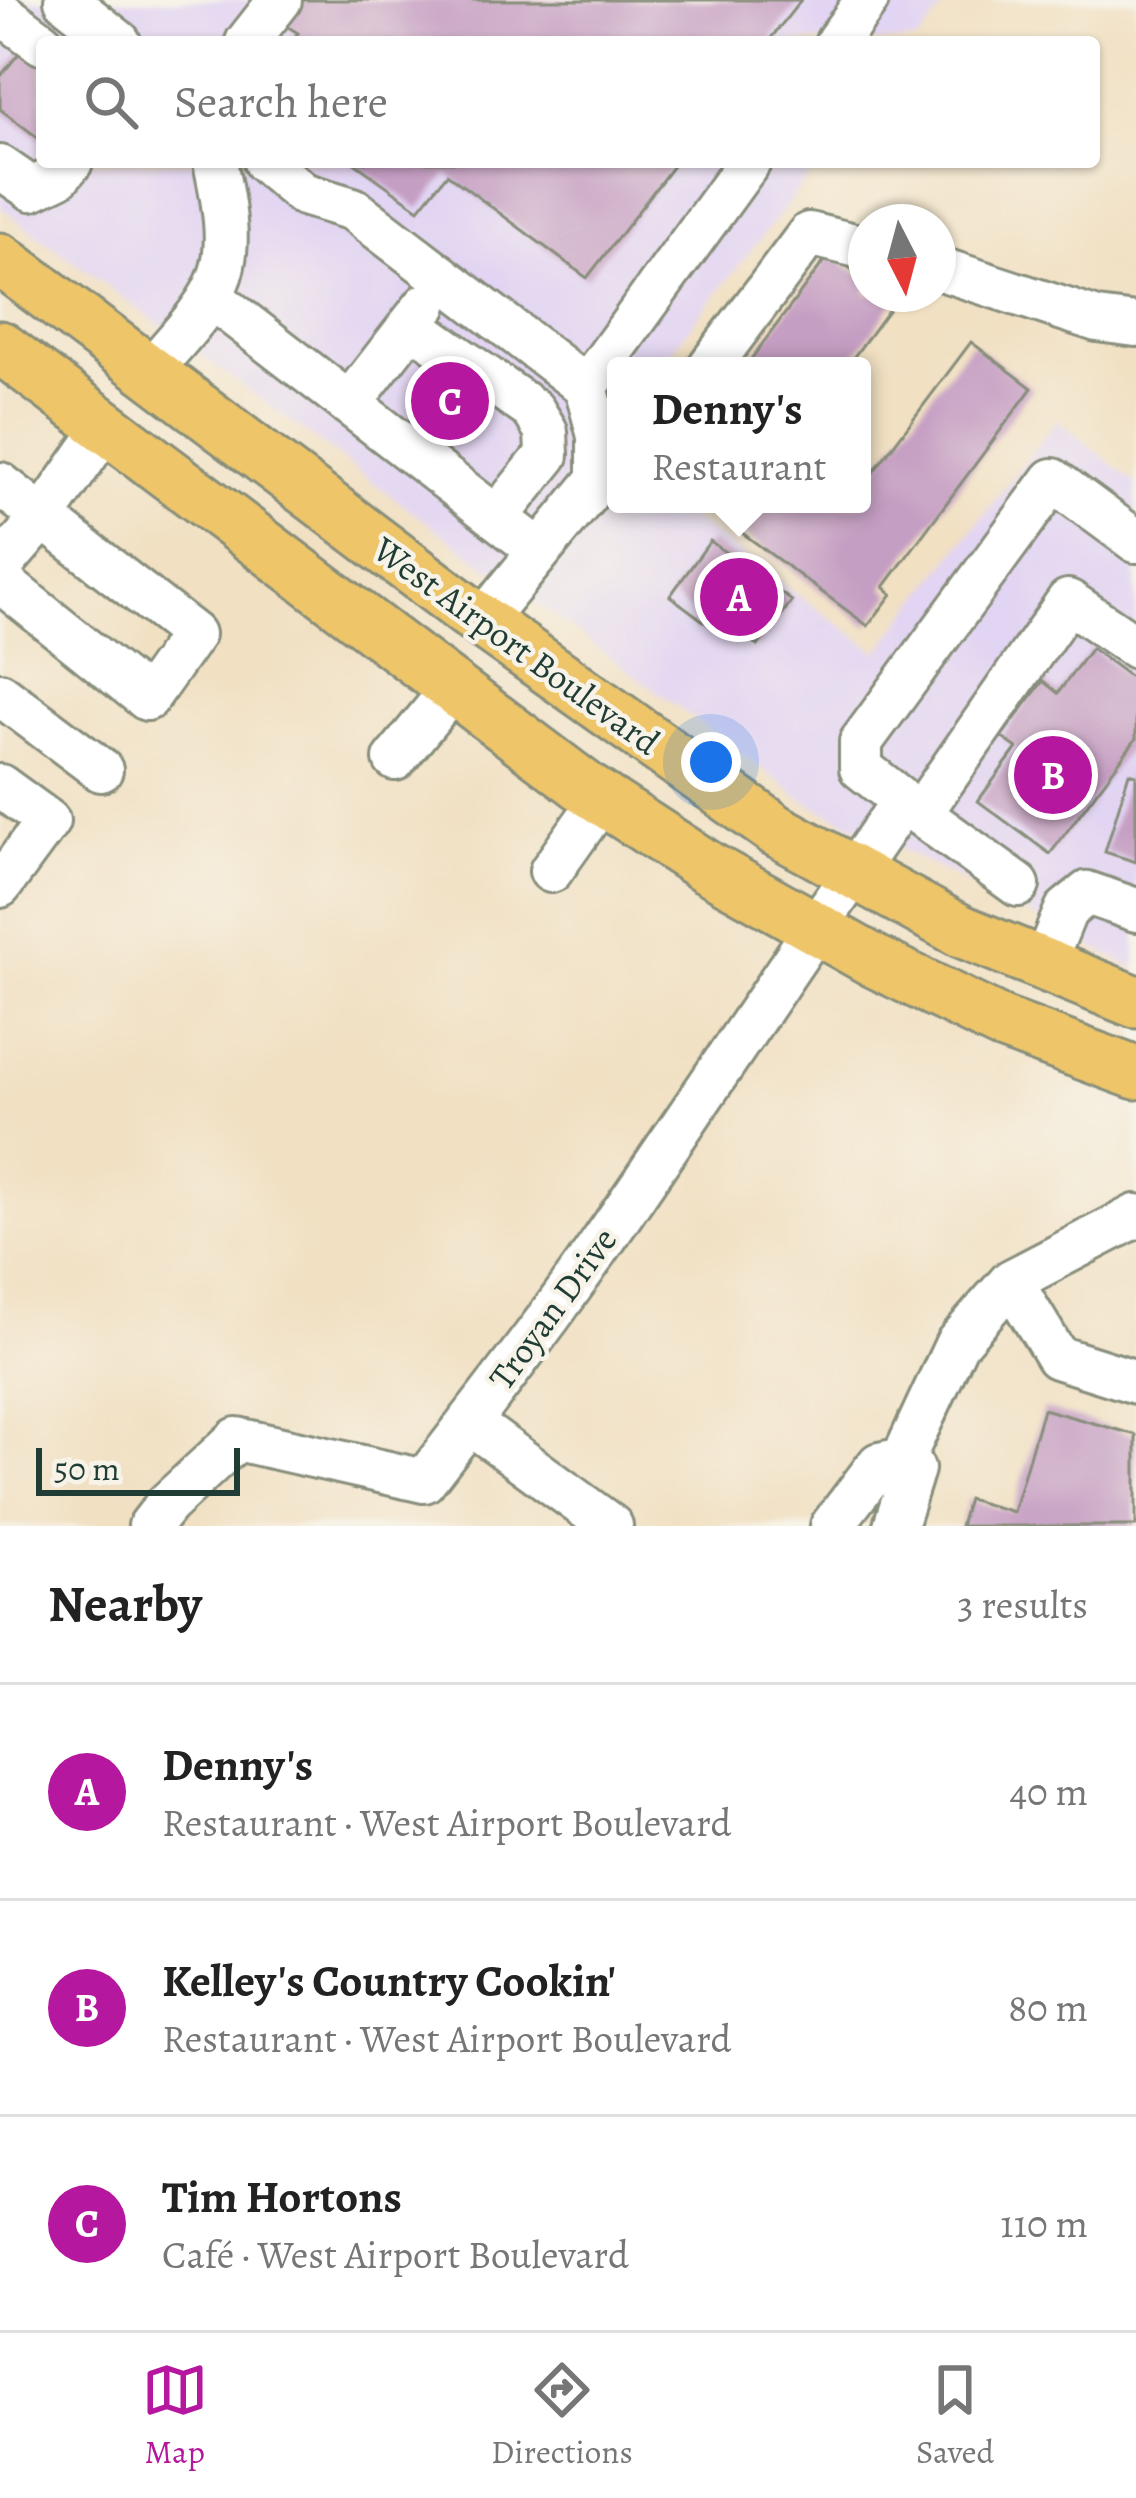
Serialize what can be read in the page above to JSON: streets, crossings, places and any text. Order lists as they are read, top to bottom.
{
  "streets": {
    "main road": ["West Airport Boulevard"],
    "street": ["Troyan Drive"]
  },
  "crossings": [
    ["West Airport Boulevard", "Troyan Drive"]
  ],
  "scale_bar": "50 m",
  "north": "bottom",
  "page": {
    "search": "Search here",
    "pins": ["C", "A", "B"],
    "popup": ["Denny's", "Restaurant"],
    "scale": "50 m",
    "heading": ["Nearby", "3 results"],
    "list": [
      {
        "mark": "A",
        "name": "Denny's",
        "note": "Restaurant · West Airport Boulevard",
        "value": "40 m"
      },
      {
        "mark": "B",
        "name": "Kelley's Country Cookin'",
        "note": "Restaurant · West Airport Boulevard",
        "value": "80 m"
      },
      {
        "mark": "C",
        "name": "Tim Hortons",
        "note": "Café · West Airport Boulevard",
        "value": "110 m"
      }
    ],
    "nav": ["Map", "Directions", "Saved"]
  }
}
